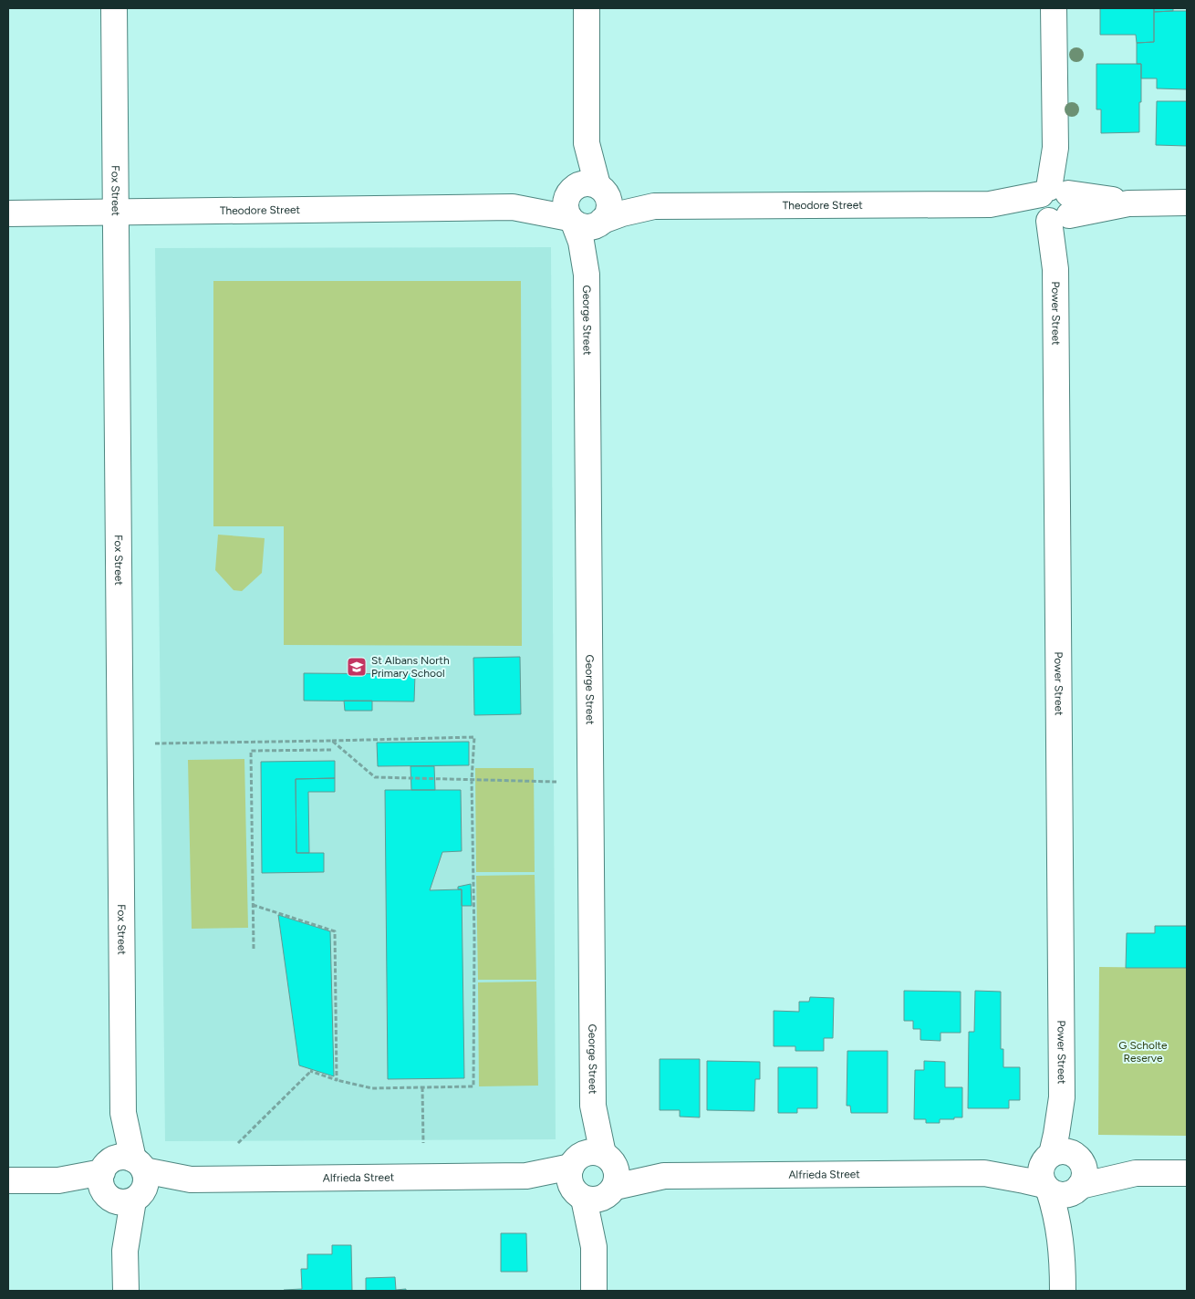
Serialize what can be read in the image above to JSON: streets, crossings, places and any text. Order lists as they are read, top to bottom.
{
  "streets": {
    "street": [
      "Fox Street",
      "Theodore Street",
      "Power Street",
      "George Street",
      "Alfrieda Street"
    ]
  },
  "crossings": [
    ["Fox Street", "Theodore Street"],
    ["Fox Street", "Alfrieda Street"],
    ["Theodore Street", "Power Street"],
    ["Theodore Street", "George Street"],
    ["Power Street", "Alfrieda Street"],
    ["George Street", "Alfrieda Street"]
  ],
  "parks": ["G Scholte Reserve"],
  "places": {
    "school or university": ["St Albans North Primary School"]
  }
}
